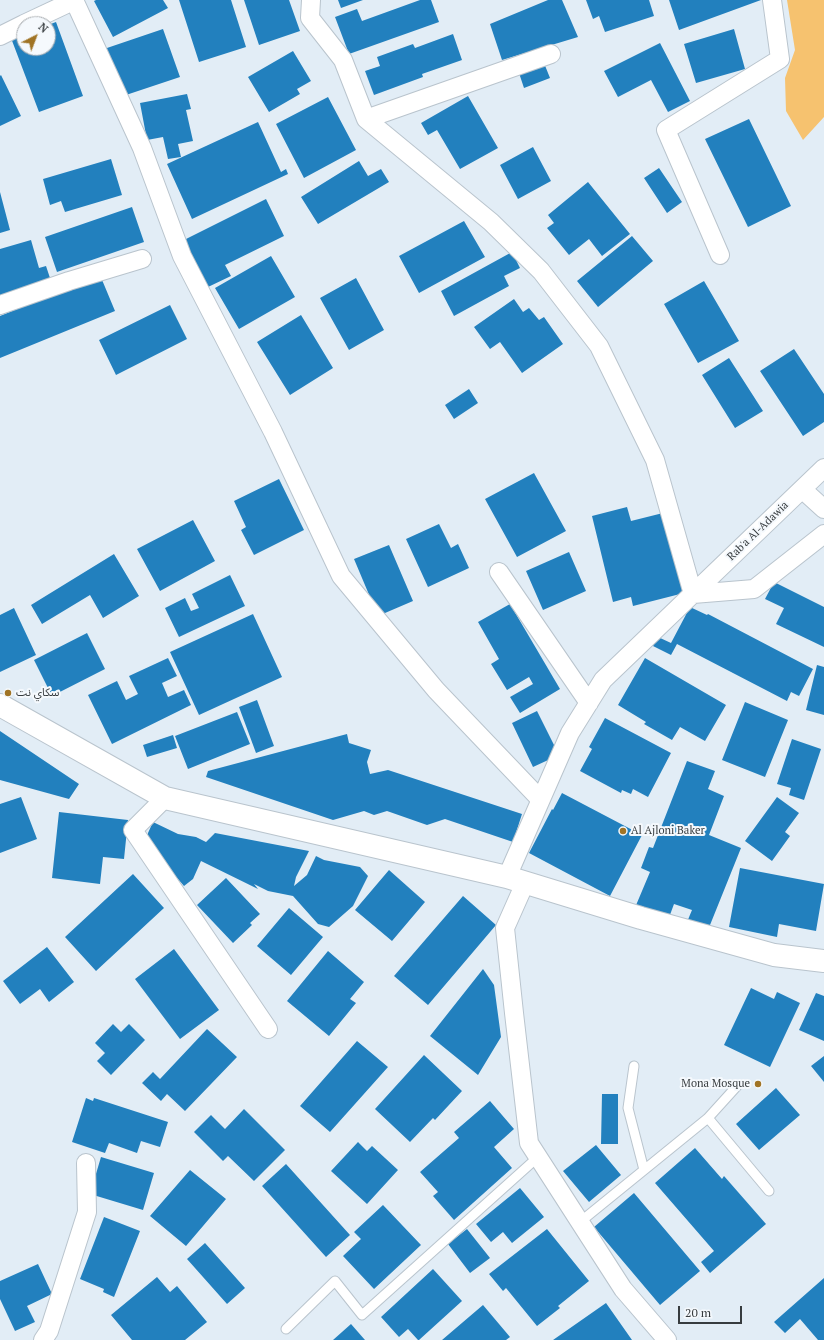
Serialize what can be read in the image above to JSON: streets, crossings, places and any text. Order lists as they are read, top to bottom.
{
  "streets": {
    "street": ["Rab'a Al-Adawia"]
  },
  "places": ["سكاي نت", "Al Ajloni Baker", "Mona Mosque"],
  "scale_bar": "20 m",
  "north": "top right"
}
